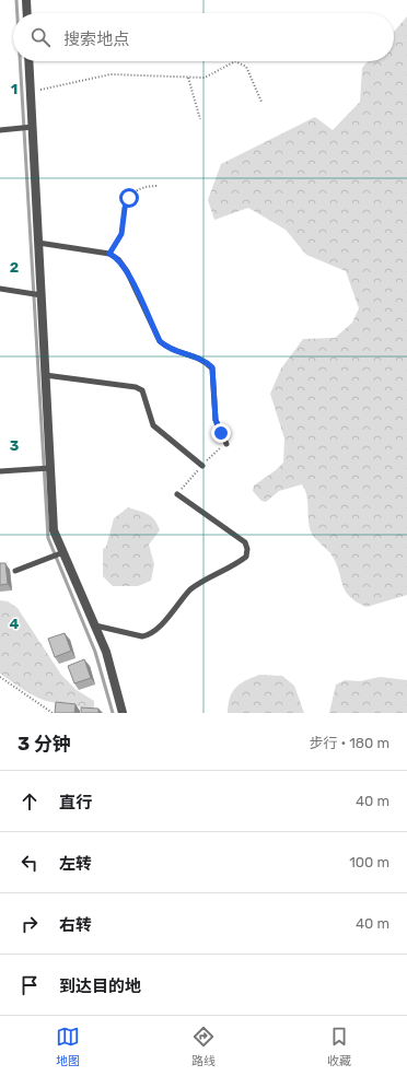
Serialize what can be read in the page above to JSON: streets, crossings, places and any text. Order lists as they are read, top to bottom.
{
  "page": {
    "search": "搜索地点",
    "heading": ["3 分钟", "步行 · 180 m"],
    "list": [
      ["直行", "40 m"],
      ["左转", "100 m"],
      ["右转", "40 m"],
      "到达目的地"
    ],
    "nav": ["地图", "路线", "收藏"]
  },
  "grid": {
    "rows": [
      "1",
      "2",
      "3",
      "4"
    ]
  }
}
